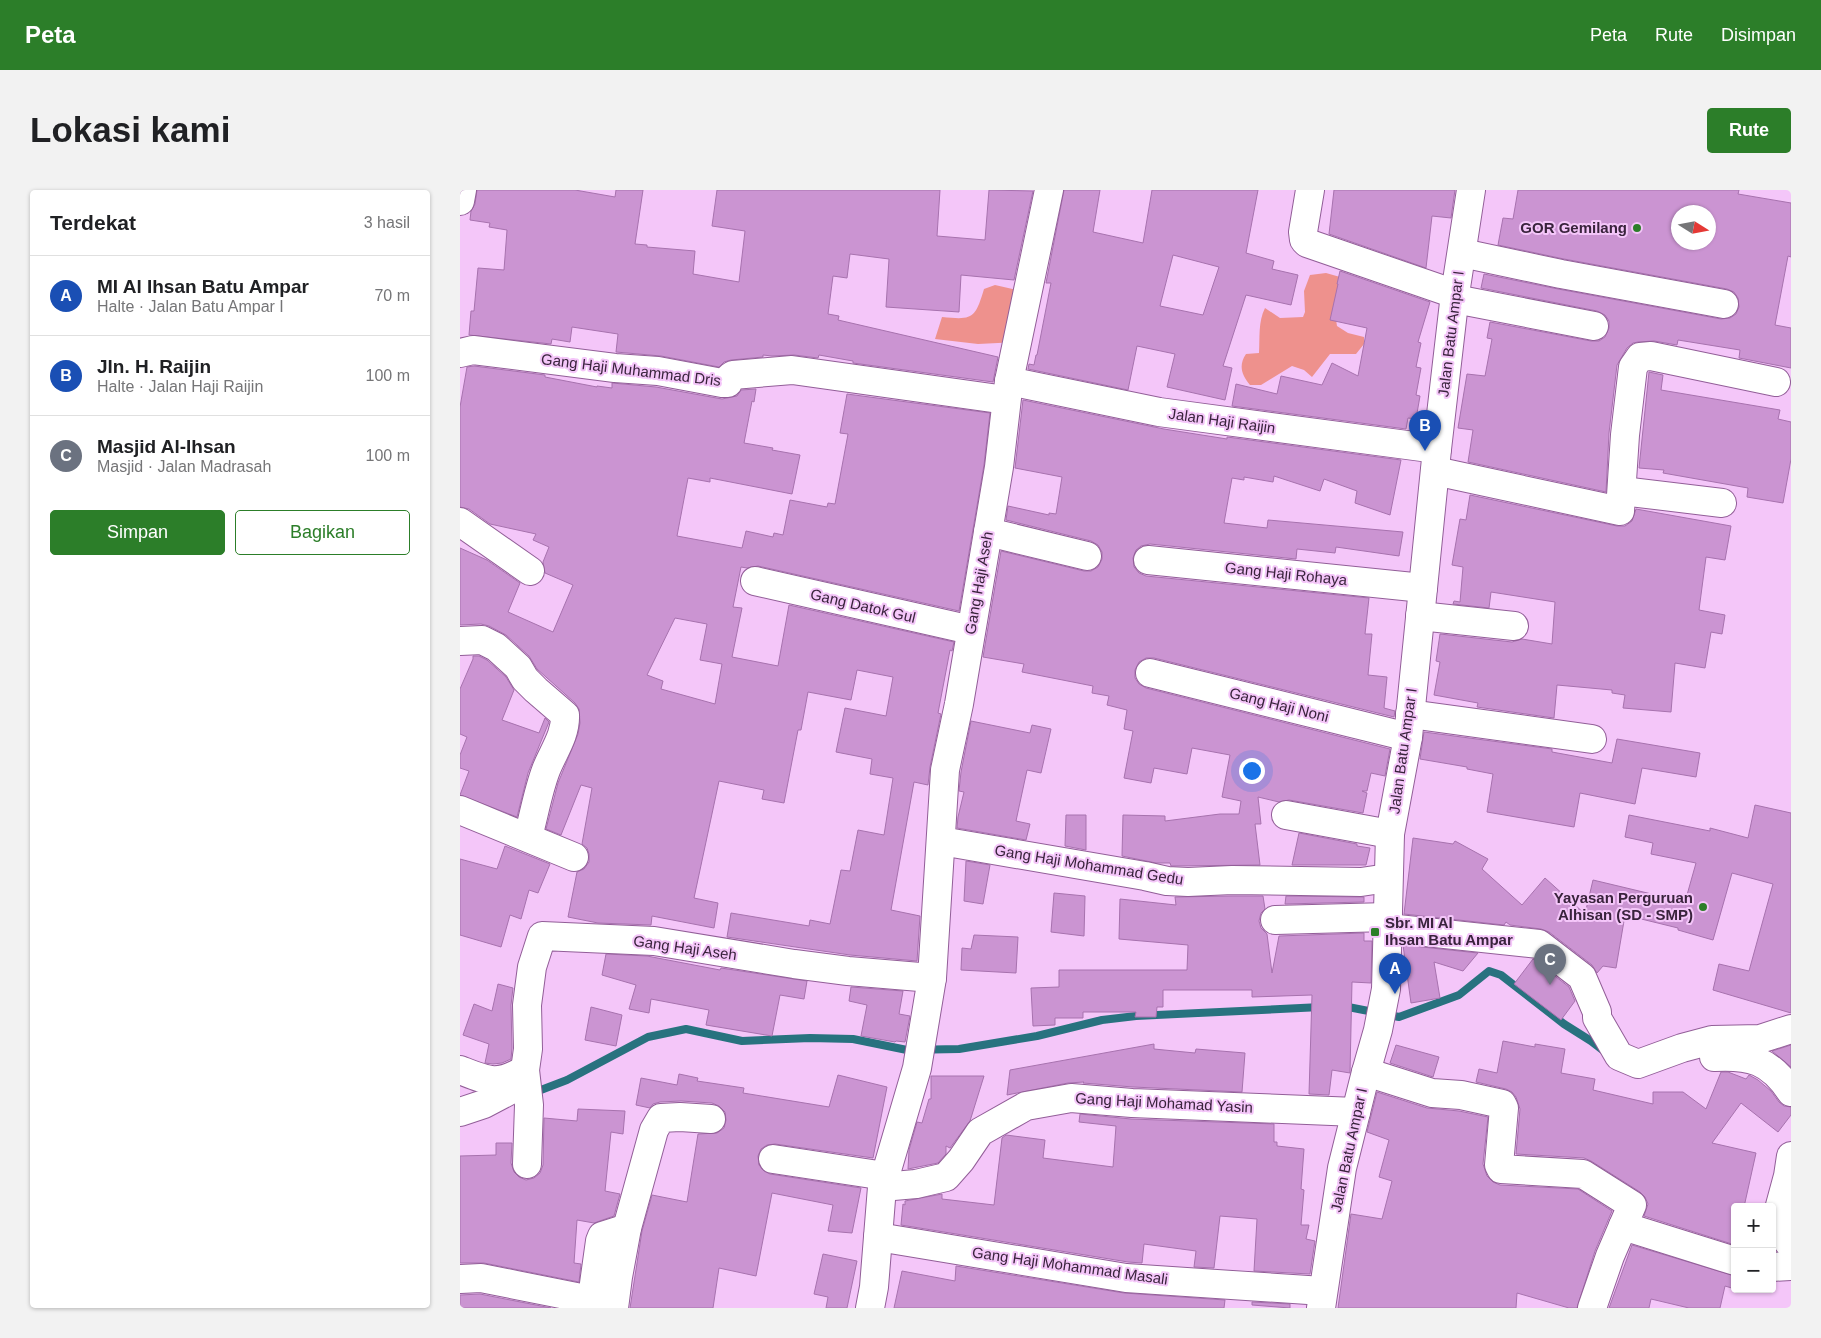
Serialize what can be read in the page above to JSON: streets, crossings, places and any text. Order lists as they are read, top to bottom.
{
  "streets": {
    "street": [
      "Jalan Batu Ampar I",
      "Gang Haji Muhammad Dris",
      "Jalan Haji Raijin",
      "Gang Haji Rohaya",
      "Gang Haji Aseh",
      "Gang Datok Gul",
      "Gang Haji Noni",
      "Gang Haji Mohammad Gedu",
      "Gang Haji Mohamad Yasin",
      "Gang Haji Mohammad Masali"
    ]
  },
  "crossings": [
    ["Jalan Batu Ampar I", "Jalan Haji Raijin"],
    ["Jalan Batu Ampar I", "Gang Haji Rohaya"],
    ["Jalan Batu Ampar I", "Gang Haji Noni"],
    ["Jalan Batu Ampar I", "Gang Haji Mohammad Gedu"],
    ["Jalan Batu Ampar I", "Gang Haji Mohamad Yasin"],
    ["Jalan Batu Ampar I", "Gang Haji Mohammad Masali"],
    ["Gang Haji Muhammad Dris", "Jalan Haji Raijin"],
    ["Gang Haji Muhammad Dris", "Gang Haji Aseh"],
    ["Jalan Haji Raijin", "Gang Haji Aseh"],
    ["Gang Haji Aseh", "Gang Datok Gul"],
    ["Gang Haji Aseh", "Gang Haji Mohammad Gedu"],
    ["Gang Haji Aseh", "Gang Haji Mohamad Yasin"],
    ["Gang Haji Aseh", "Gang Haji Mohammad Masali"]
  ],
  "places": {
    "other": ["GOR Gemilang", "Yayasan Perguruan Alhisan (SD - SMP)"],
    "transit": ["Sbr. MI Al Ihsan Batu Ampar"]
  },
  "north": "right",
  "page": {
    "header": "Peta",
    "nav": ["Peta", "Rute", "Disimpan"],
    "buttons": [
      "Rute",
      ["Simpan", "Bagikan"]
    ],
    "title": "Lokasi kami",
    "heading": ["Terdekat", "3 hasil"],
    "list": [
      {
        "mark": "A",
        "name": "MI Al Ihsan Batu Ampar",
        "note": "Halte · Jalan Batu Ampar I",
        "value": "70 m"
      },
      {
        "mark": "B",
        "name": "Jln. H. Raijin",
        "note": "Halte · Jalan Haji Raijin",
        "value": "100 m"
      },
      {
        "mark": "C",
        "name": "Masjid Al-Ihsan",
        "note": "Masjid · Jalan Madrasah",
        "value": "100 m"
      }
    ],
    "pins": ["B", "C", "A"],
    "map_buttons": ["+", "−"]
  }
}
